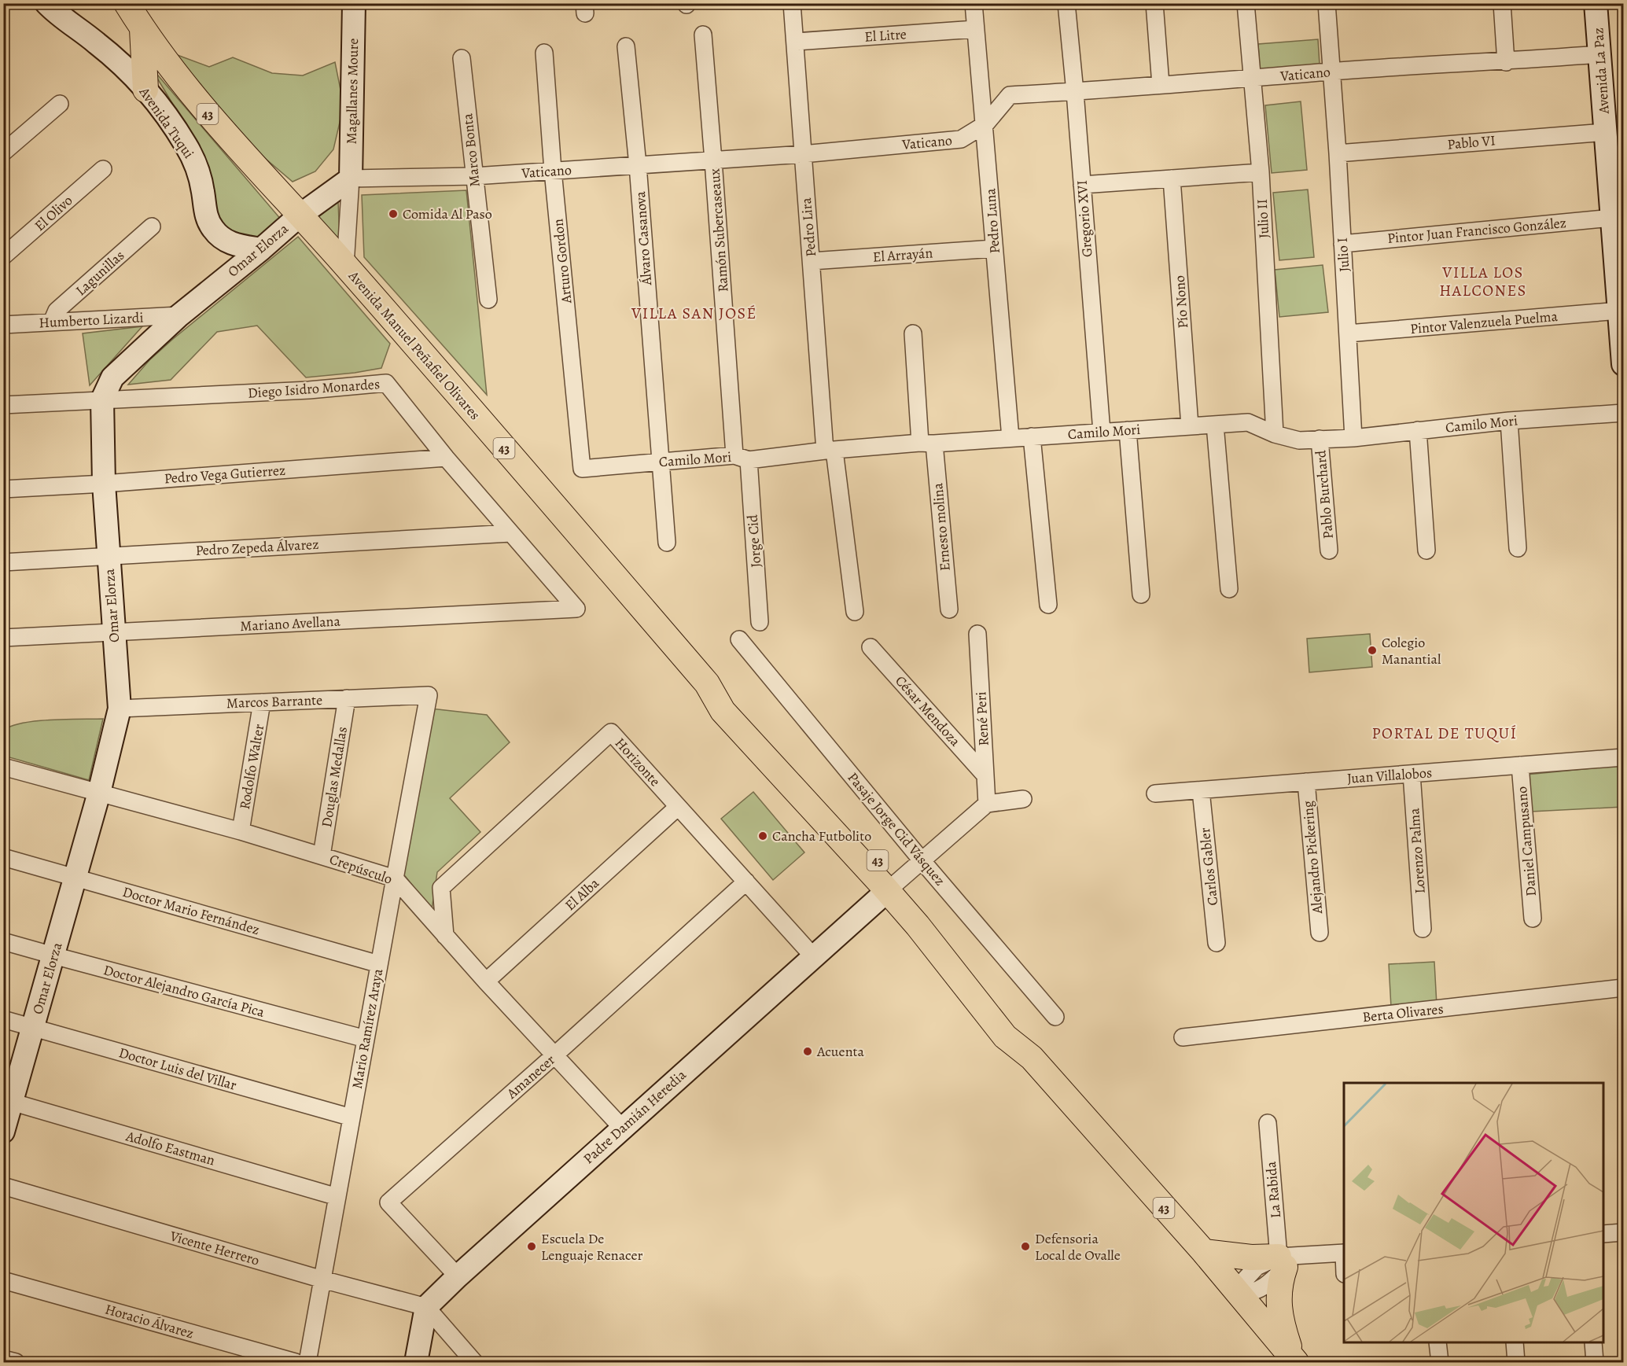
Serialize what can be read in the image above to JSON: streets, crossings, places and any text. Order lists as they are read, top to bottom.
{
  "streets": {
    "main road": ["43", "Avenida Manuel Peñafiel Olivares"],
    "street": [
      "El Litre",
      "Avenida La Paz",
      "Vaticano",
      "Magallanes Moure",
      "Avenida Tuqui",
      "Pablo VI",
      "Marco Bonta",
      "El Olivo",
      "Gregorio XVI",
      "Julio II",
      "Pedro Luna",
      "Pedro Lira",
      "Ramón Subercaseaux",
      "Pintor Juan Francisco González",
      "Álvaro Casanova",
      "Omar Elorza",
      "El Arrayán",
      "Julio I",
      "Arturo Gordon",
      "Lagunillas",
      "Pío Nono",
      "Humberto Lizardi",
      "Pintor Valenzuela Puelma",
      "Diego Isidro Monardes",
      "Camilo Mori",
      "Pedro Vega Gutierrez",
      "Pablo Burchard",
      "Ernesto molina",
      "Jorge Cid",
      "Pedro Zepeda Álvarez",
      "Mariano Avellana",
      "Marcos Barrante",
      "César Mendoza",
      "René Peri",
      "Horizonte",
      "Rodolfo Walter",
      "Juan Villalobos",
      "Douglas Medallas",
      "Pasaje Jorge Cid Vásquez",
      "Daniel Campusano",
      "Lorenzo Palma",
      "Alejandro Pickering",
      "Carlos Gabler",
      "Crepúsculo",
      "El Alba",
      "Doctor Mario Fernández",
      "Doctor Alejandro García Pica",
      "Berta Olivares",
      "Mario Ramírez Araya",
      "Doctor Luis del Villar",
      "Amanecer",
      "Padre Damián Heredia",
      "Adolfo Eastman",
      "La Rabida",
      "Vicente Herrero",
      "Horacio Álvarez"
    ]
  },
  "crossings": [
    ["El Litre", "Pedro Luna"],
    ["El Litre", "Pedro Lira"],
    ["Avenida La Paz", "Vaticano"],
    ["Avenida La Paz", "Pablo VI"],
    ["Avenida La Paz", "Pintor Juan Francisco González"],
    ["Avenida La Paz", "Pintor Valenzuela Puelma"],
    ["Vaticano", "Magallanes Moure"],
    ["Vaticano", "Marco Bonta"],
    ["Vaticano", "Gregorio XVI"],
    ["Vaticano", "Julio II"],
    ["Vaticano", "Pedro Luna"],
    ["Vaticano", "Pedro Lira"],
    ["Vaticano", "Ramón Subercaseaux"],
    ["Vaticano", "Álvaro Casanova"],
    ["Vaticano", "Omar Elorza"],
    ["Vaticano", "Julio I"],
    ["Vaticano", "Arturo Gordon"],
    ["Magallanes Moure", "Omar Elorza"],
    ["Avenida Tuqui", "Omar Elorza"],
    ["Pablo VI", "Julio I"],
    ["Gregorio XVI", "Camilo Mori"],
    ["Julio II", "Camilo Mori"],
    ["Pedro Luna", "El Arrayán"],
    ["Pedro Luna", "Camilo Mori"],
    ["Pedro Lira", "El Arrayán"],
    ["Pedro Lira", "Camilo Mori"],
    ["Ramón Subercaseaux", "Camilo Mori"],
    ["Ramón Subercaseaux", "Jorge Cid"],
    ["Pintor Juan Francisco González", "Julio I"],
    ["Álvaro Casanova", "Camilo Mori"],
    ["Omar Elorza", "Humberto Lizardi"],
    ["Omar Elorza", "Avenida Manuel Peñafiel Olivares"],
    ["Omar Elorza", "Diego Isidro Monardes"],
    ["Omar Elorza", "Pedro Vega Gutierrez"],
    ["Omar Elorza", "Pedro Zepeda Álvarez"],
    ["Omar Elorza", "Mariano Avellana"],
    ["Omar Elorza", "Marcos Barrante"],
    ["Omar Elorza", "Crepúsculo"],
    ["Omar Elorza", "Doctor Mario Fernández"],
    ["Omar Elorza", "Doctor Alejandro García Pica"],
    ["Omar Elorza", "Doctor Luis del Villar"],
    ["Omar Elorza", "Adolfo Eastman"],
    ["Julio I", "Pintor Valenzuela Puelma"],
    ["Julio I", "Camilo Mori"],
    ["Arturo Gordon", "Camilo Mori"],
    ["Lagunillas", "Humberto Lizardi"],
    ["Pío Nono", "Camilo Mori"],
    ["Avenida Manuel Peñafiel Olivares", "Padre Damián Heredia"],
    ["Diego Isidro Monardes", "Pedro Vega Gutierrez"],
    ["Diego Isidro Monardes", "Pedro Zepeda Álvarez"],
    ["Diego Isidro Monardes", "Mariano Avellana"],
    ["Camilo Mori", "Pablo Burchard"],
    ["Camilo Mori", "Ernesto molina"],
    ["Camilo Mori", "Jorge Cid"],
    ["Marcos Barrante", "Rodolfo Walter"],
    ["Marcos Barrante", "Douglas Medallas"],
    ["Marcos Barrante", "Mario Ramírez Araya"],
    ["César Mendoza", "René Peri"],
    ["Horizonte", "Crepúsculo"],
    ["Horizonte", "El Alba"],
    ["Horizonte", "Amanecer"],
    ["Horizonte", "Padre Damián Heredia"],
    ["Rodolfo Walter", "Crepúsculo"],
    ["Juan Villalobos", "Daniel Campusano"],
    ["Juan Villalobos", "Lorenzo Palma"],
    ["Juan Villalobos", "Alejandro Pickering"],
    ["Juan Villalobos", "Carlos Gabler"],
    ["Douglas Medallas", "Crepúsculo"],
    ["Crepúsculo", "El Alba"],
    ["Crepúsculo", "Mario Ramírez Araya"],
    ["Crepúsculo", "Amanecer"],
    ["Crepúsculo", "Padre Damián Heredia"],
    ["Doctor Mario Fernández", "Mario Ramírez Araya"],
    ["Doctor Alejandro García Pica", "Mario Ramírez Araya"],
    ["Mario Ramírez Araya", "Doctor Luis del Villar"],
    ["Mario Ramírez Araya", "Adolfo Eastman"],
    ["Mario Ramírez Araya", "Vicente Herrero"],
    ["Amanecer", "Padre Damián Heredia"],
    ["Padre Damián Heredia", "Vicente Herrero"]
  ],
  "districts": ["VILLA LOS HALCONES", "VILLA SAN JOSÉ", "PORTAL DE TUQUÍ"],
  "places": [
    "Comida Al Paso",
    "Colegio Manantial",
    "Cancha Futbolito",
    "Acuenta",
    "Escuela De Lenguaje Renacer",
    "Defensoria Local de Ovalle"
  ]
}
